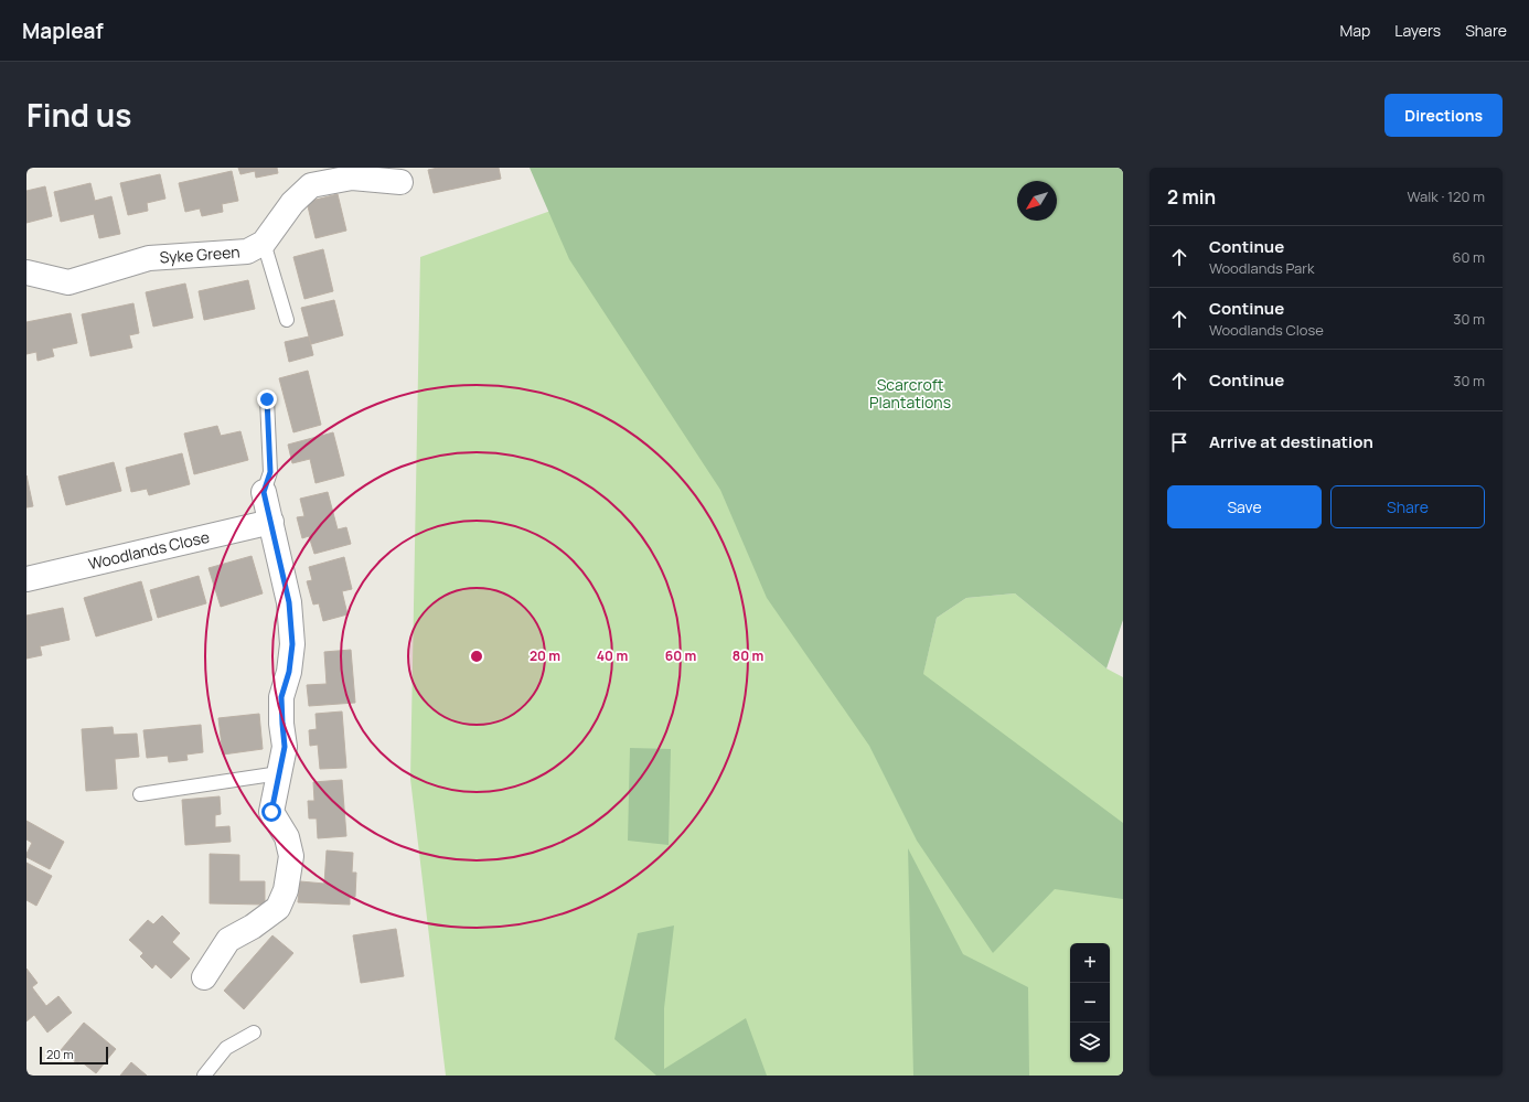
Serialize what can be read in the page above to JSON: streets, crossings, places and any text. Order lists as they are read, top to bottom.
{
  "streets": {
    "street": ["Syke Green", "Woodlands Close"]
  },
  "parks": ["Scarcroft Plantations"],
  "scale_bar": "20 m",
  "north": "bottom left",
  "page": {
    "header": "Mapleaf",
    "nav": ["Map", "Layers", "Share"],
    "title": "Find us",
    "buttons": [
      "Directions",
      ["Save", "Share"]
    ],
    "heading": ["2 min", "Walk · 120 m"],
    "list": [
      ["Continue", "Woodlands Park", "60 m"],
      ["Continue", "Woodlands Close", "30 m"],
      ["Continue", "30 m"],
      "Arrive at destination"
    ],
    "map_buttons": ["+", "−"],
    "scale": "20 m"
  },
  "rings": [
    "20 m",
    "40 m",
    "60 m",
    "80 m"
  ]
}
